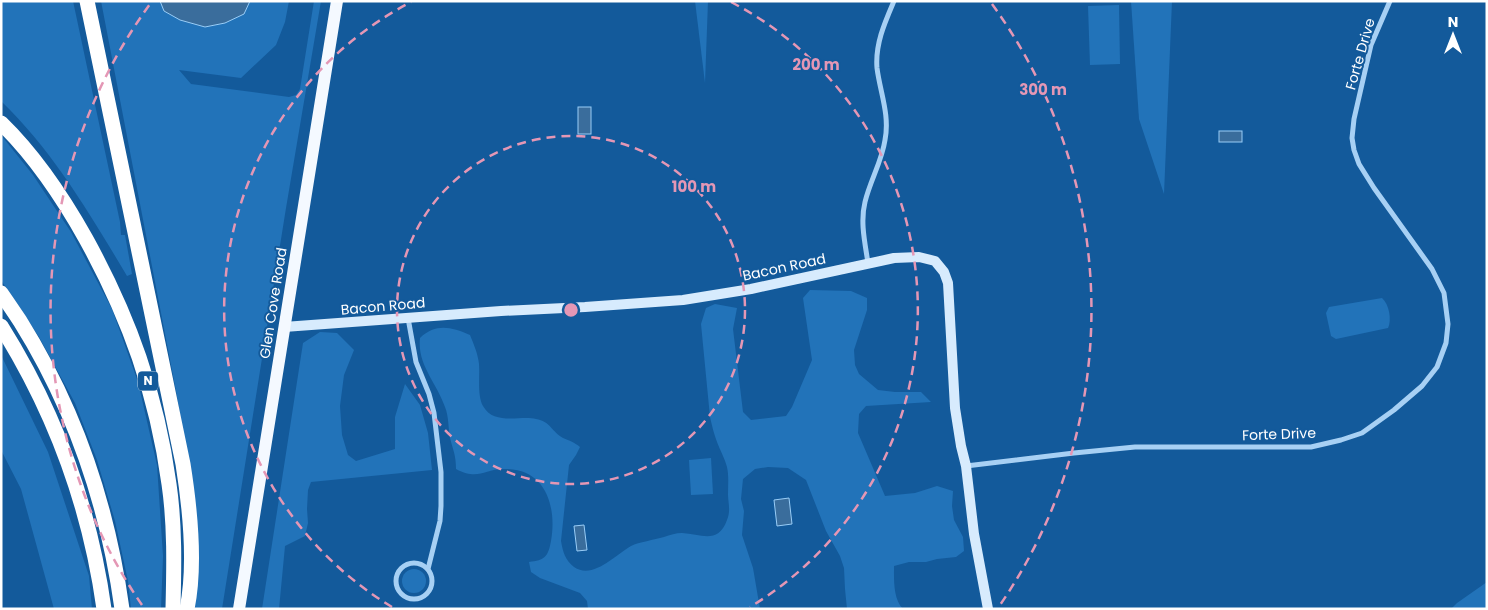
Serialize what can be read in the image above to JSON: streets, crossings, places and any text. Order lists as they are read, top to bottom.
{
  "streets": {
    "highway": ["N"],
    "main road": ["Glen Cove Road"],
    "street": ["Forte Drive", "Bacon Road"]
  },
  "crossings": [
    ["Forte Drive", "Bacon Road"],
    ["Bacon Road", "Glen Cove Road"]
  ],
  "north": "top",
  "rings": ["200 m", "300 m", "100 m"]
}
